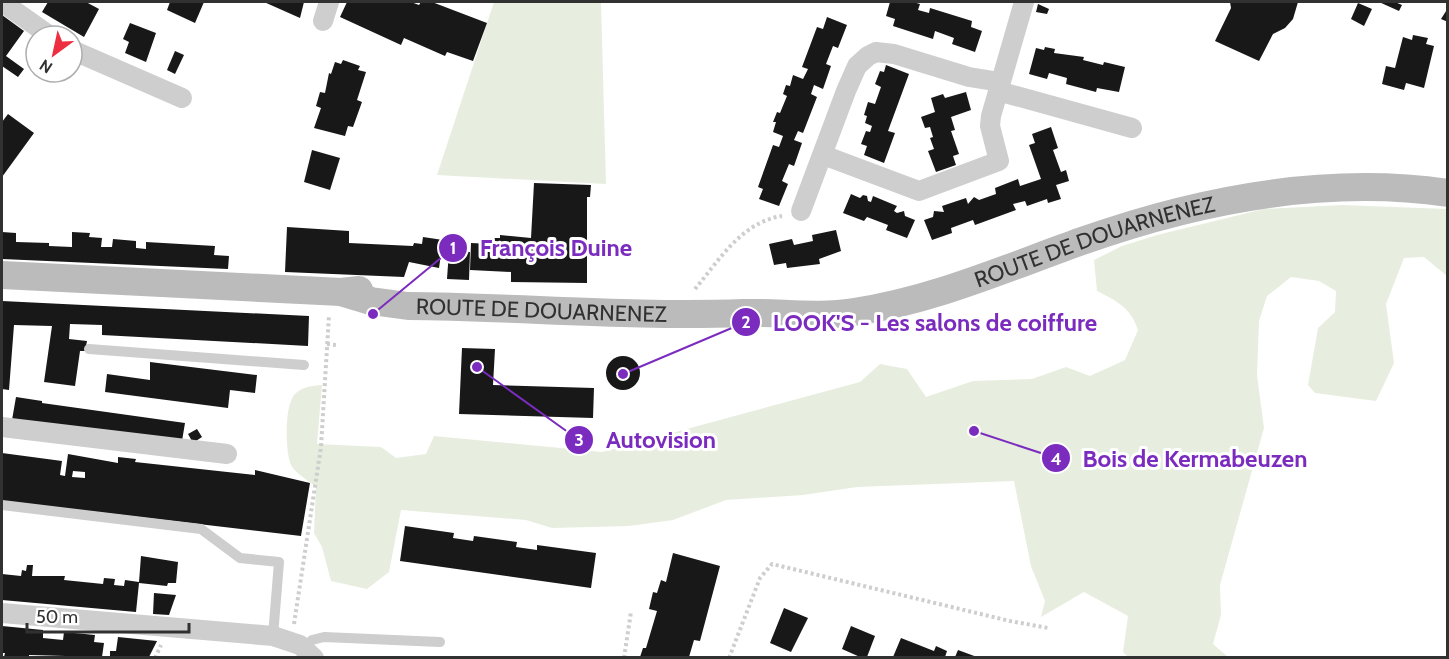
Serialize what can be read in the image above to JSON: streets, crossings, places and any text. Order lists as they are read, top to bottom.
{
  "streets": {
    "main road": ["ROUTE DE DOUARNENEZ"]
  },
  "places": [
    "François Duine",
    "Autovision",
    "LOOK'S - Les salons de coiffure",
    "Bois de Kermabeuzen"
  ],
  "scale_bar": "50 m",
  "north": "bottom left"
}
